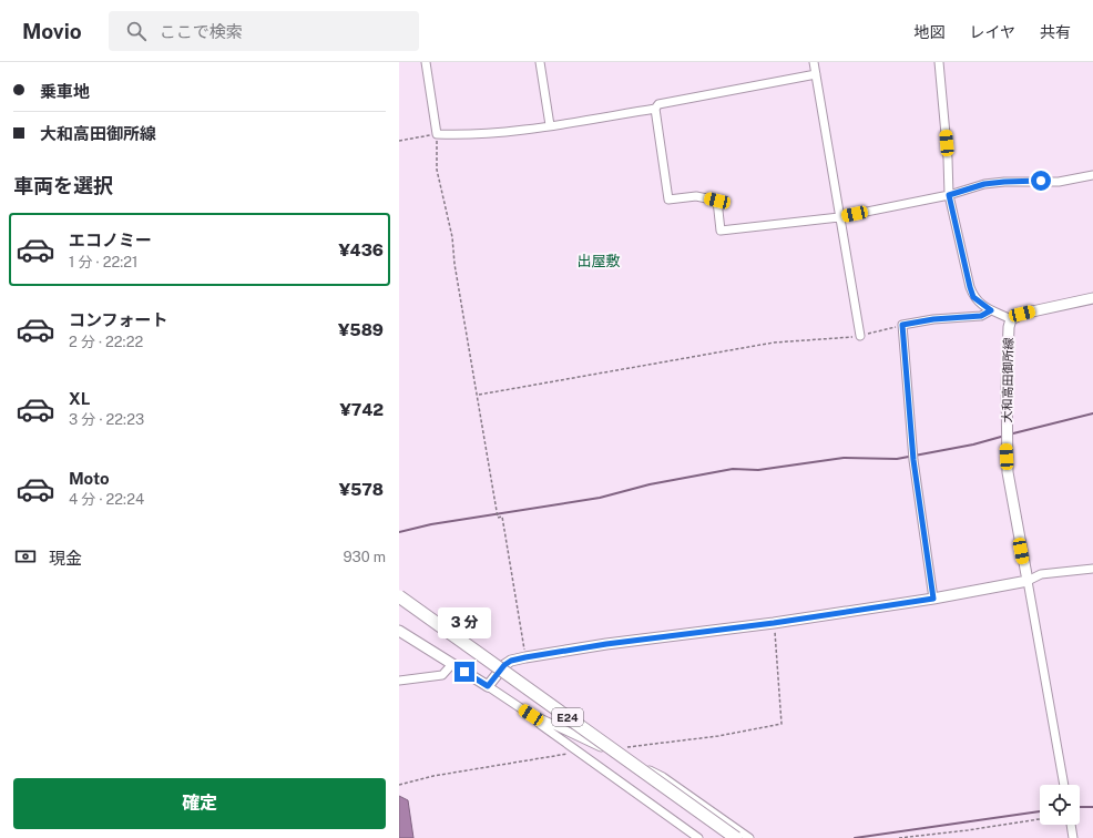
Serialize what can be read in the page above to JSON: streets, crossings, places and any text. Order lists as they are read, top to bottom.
{
  "streets": {
    "highway": ["E24"],
    "main road": ["大和高田御所線"]
  },
  "districts": ["出屋敷"],
  "page": {
    "header": "Movio",
    "search": "ここで検索",
    "nav": ["地図", "レイヤ", "共有"],
    "banner": ["乗車地", "大和高田御所線"],
    "heading": "車両を選択",
    "list": [
      {
        "name": "エコノミー",
        "note": "1 分 · 22:21",
        "value": "¥436"
      },
      {
        "name": "コンフォート",
        "note": "2 分 · 22:22",
        "value": "¥589"
      },
      {
        "name": "XL",
        "note": "3 分 · 22:23",
        "value": "¥742"
      },
      {
        "name": "Moto",
        "note": "4 分 · 22:24",
        "value": "¥578"
      }
    ],
    "pay": ["現金", "930 m"],
    "bubble": "3 分",
    "buttons": "確定"
  }
}
